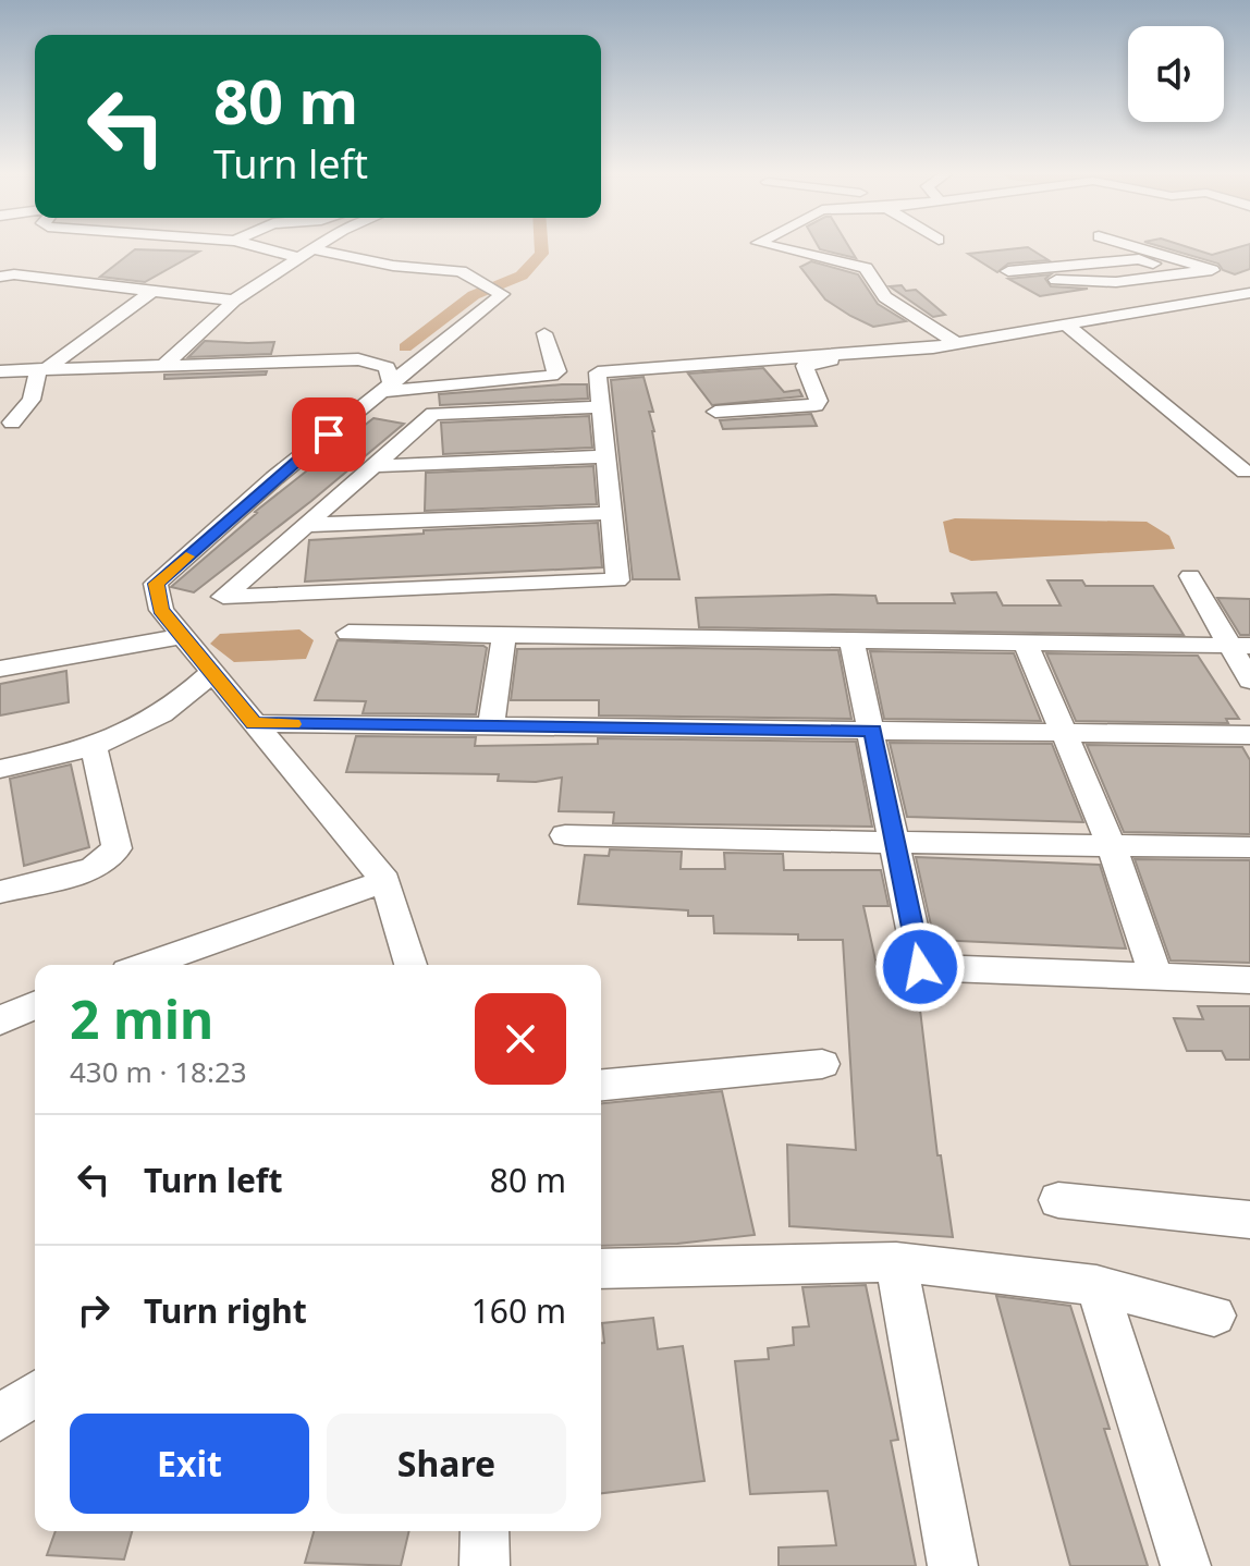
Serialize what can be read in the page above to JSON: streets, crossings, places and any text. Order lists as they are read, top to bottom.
{
  "page": {
    "turn": ["80 m", "Turn left"],
    "heading": ["2 min", "430 m · 18:23"],
    "list": [
      {
        "name": "Turn left",
        "value": "80 m"
      },
      {
        "name": "Turn right",
        "value": "160 m"
      }
    ],
    "buttons": ["Exit", "Share"]
  }
}
